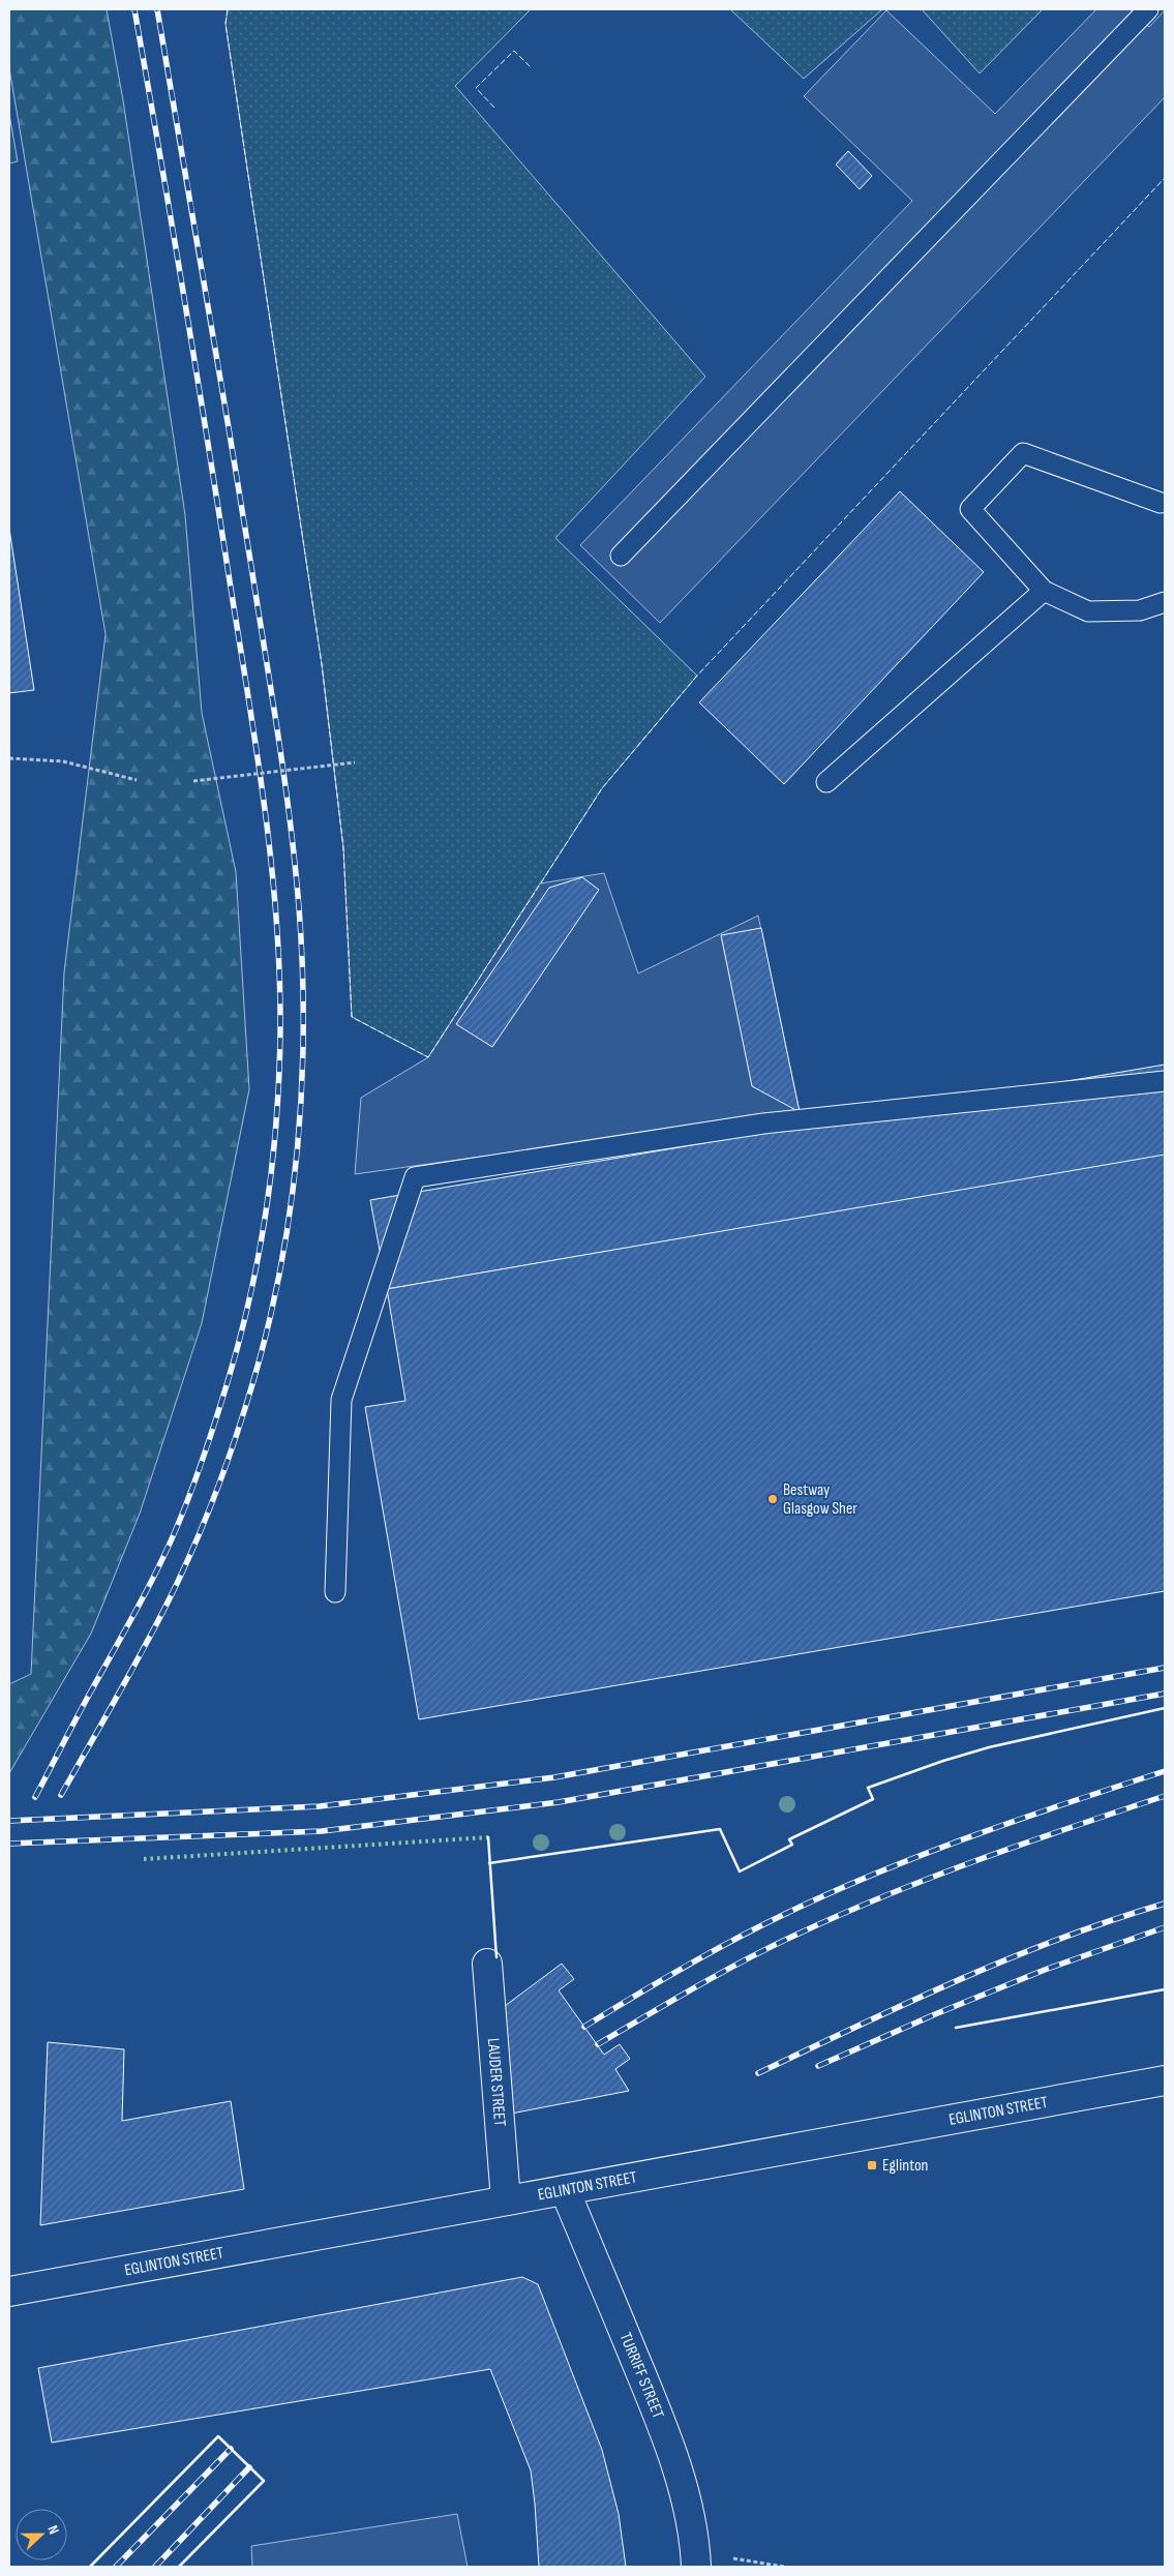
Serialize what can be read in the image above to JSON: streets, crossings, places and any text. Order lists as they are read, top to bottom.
{
  "streets": {
    "main road": ["LAUDER STREET", "EGLINTON STREET", "TURRIFF STREET"]
  },
  "crossings": [
    ["LAUDER STREET", "EGLINTON STREET"],
    ["EGLINTON STREET", "TURRIFF STREET"]
  ],
  "places": {
    "other": ["Bestway Glasgow Sher"],
    "transit": ["Eglinton"]
  },
  "north": "right"
}
